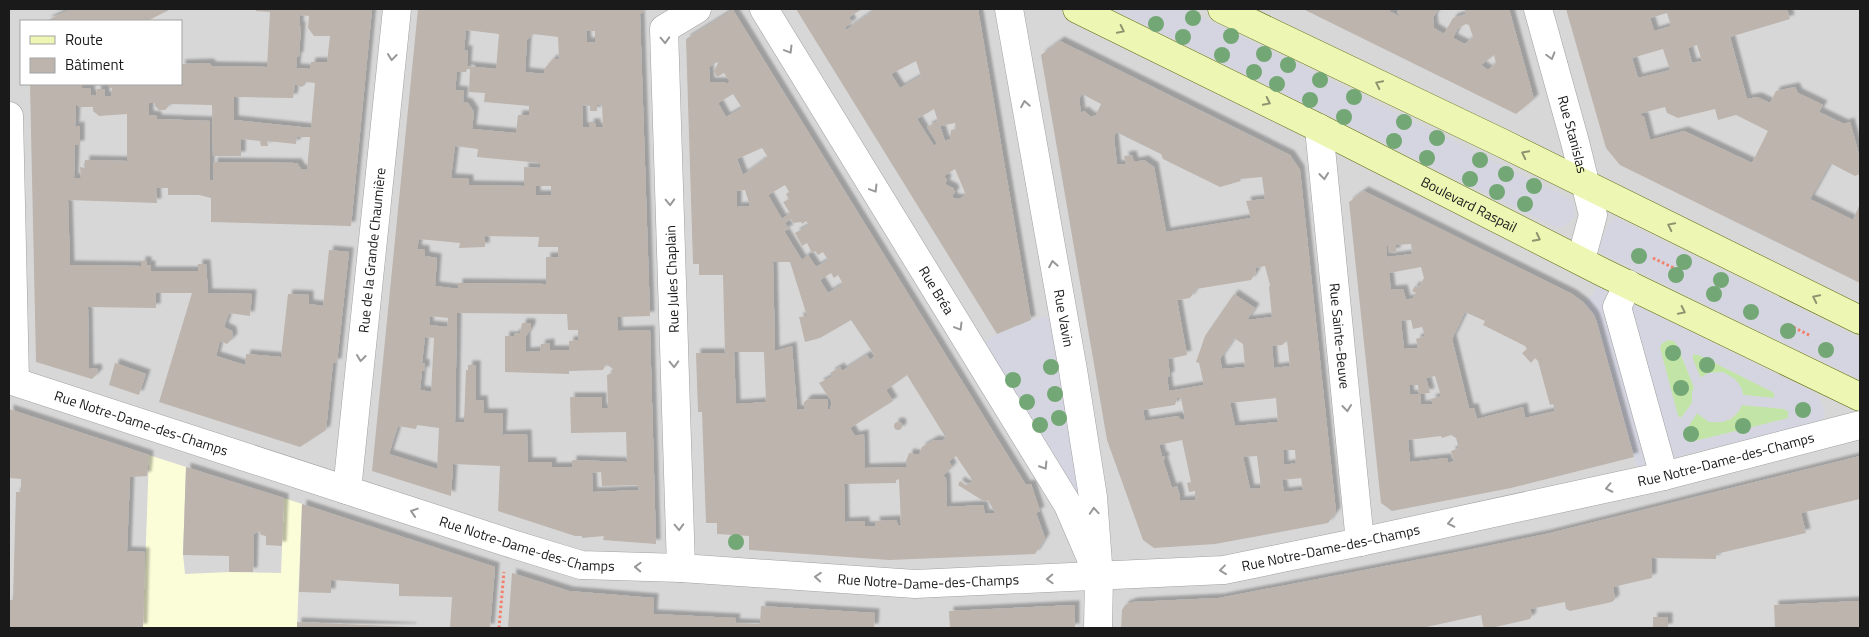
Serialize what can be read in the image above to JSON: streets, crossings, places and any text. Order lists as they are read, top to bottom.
{
  "streets": {
    "main road": ["Boulevard Raspail"],
    "street": [
      "Rue Stanislas",
      "Rue de la Grande Chaumière",
      "Rue Jules Chaplain",
      "Rue Bréa",
      "Rue Vavin",
      "Rue Sainte-Beuve",
      "Rue Notre-Dame-des-Champs"
    ]
  },
  "crossings": [
    ["Rue Stanislas", "Boulevard Raspail"],
    ["Boulevard Raspail", "Rue Sainte-Beuve"],
    ["Rue de la Grande Chaumière", "Rue Notre-Dame-des-Champs"],
    ["Rue Jules Chaplain", "Rue Notre-Dame-des-Champs"],
    ["Rue Bréa", "Rue Vavin"],
    ["Rue Bréa", "Rue Notre-Dame-des-Champs"],
    ["Rue Vavin", "Rue Notre-Dame-des-Champs"],
    ["Rue Sainte-Beuve", "Rue Notre-Dame-des-Champs"]
  ],
  "one_way": [
    "Rue Stanislas",
    "Rue de la Grande Chaumière",
    "Rue Jules Chaplain",
    "Rue Bréa",
    "Rue Vavin",
    "Rue Sainte-Beuve",
    "Rue Notre-Dame-des-Champs"
  ],
  "legend": ["Route", "Bâtiment"]
}
